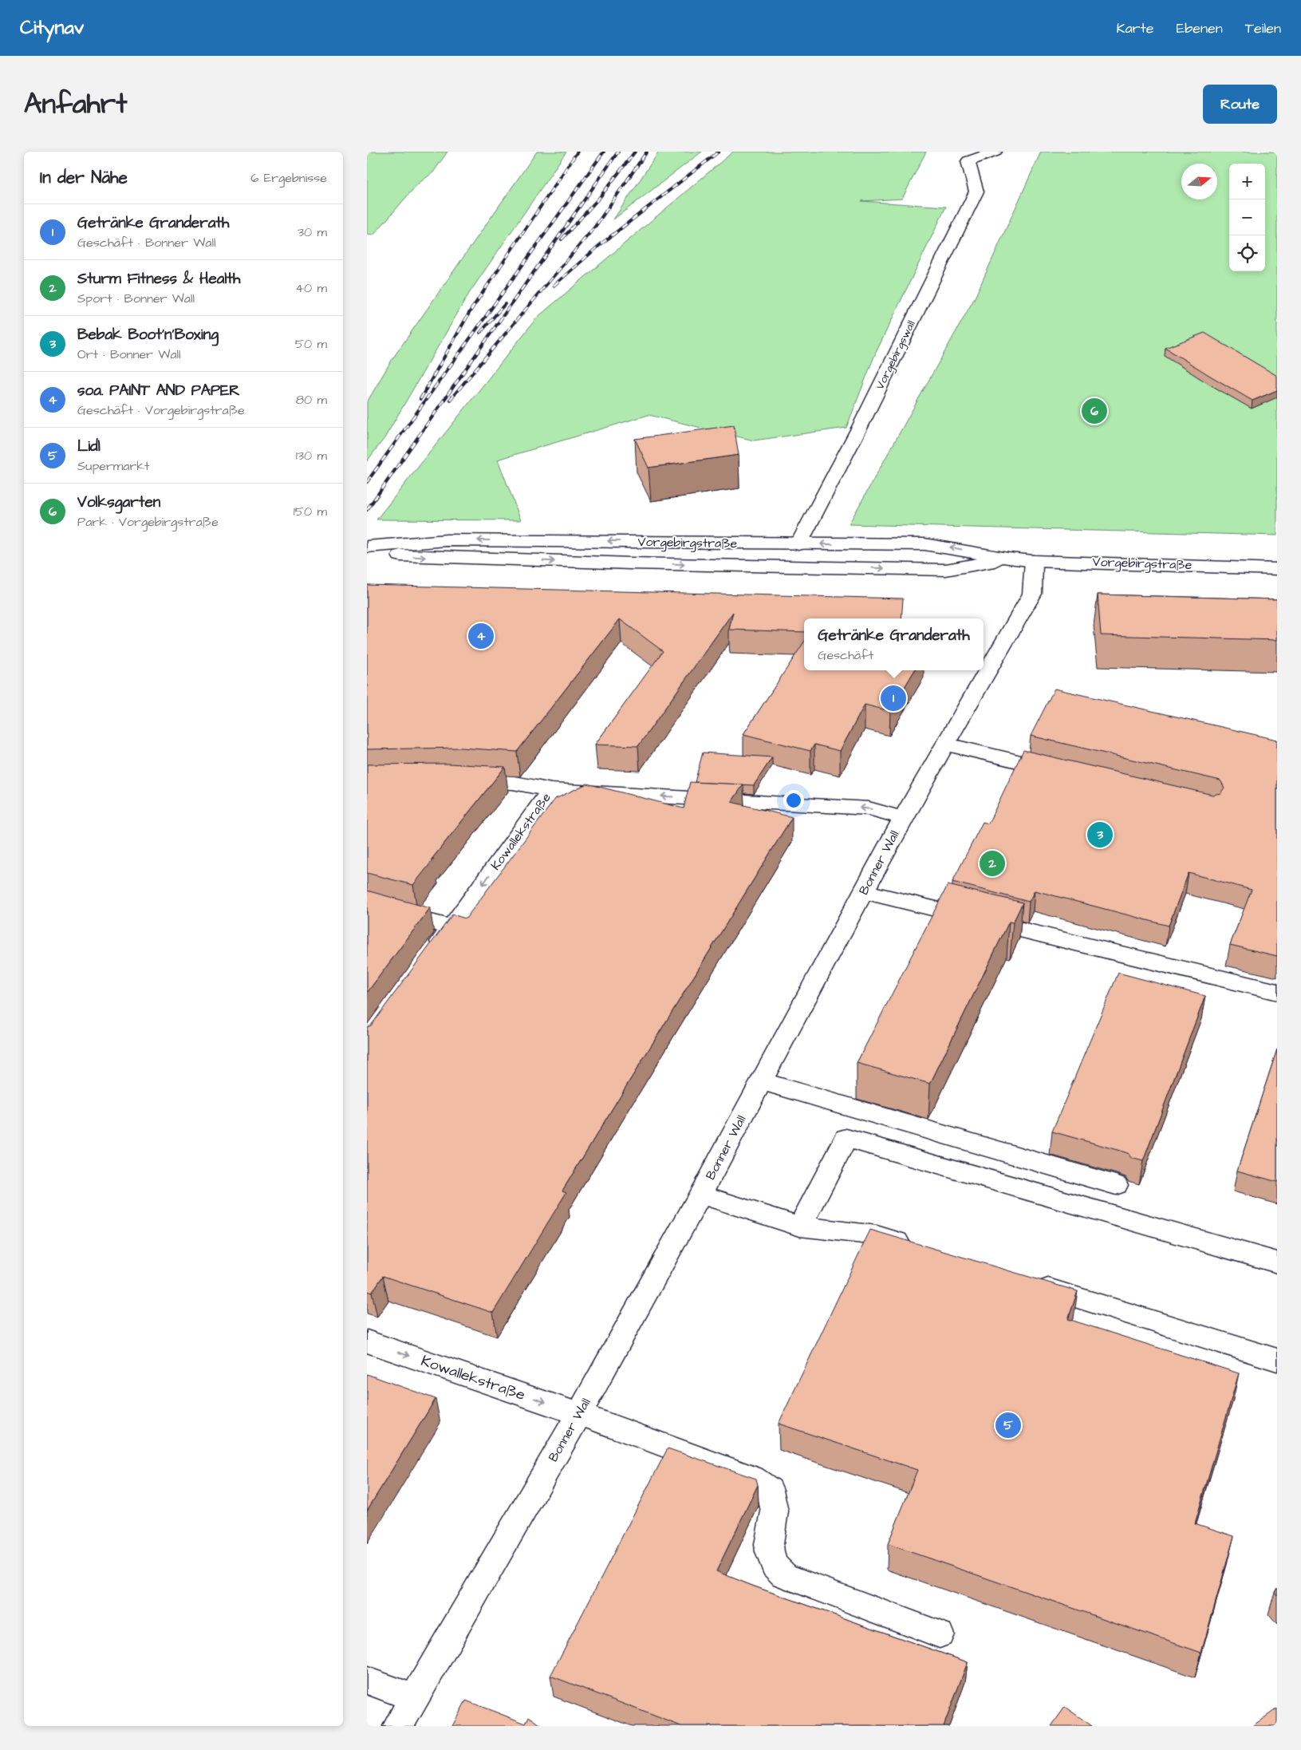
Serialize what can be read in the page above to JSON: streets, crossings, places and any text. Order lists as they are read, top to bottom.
{
  "streets": {
    "street": [
      "Vorgebirgswall",
      "Vorgebirgstraße",
      "Kowallekstraße",
      "Bonner Wall"
    ]
  },
  "crossings": [
    ["Vorgebirgswall", "Vorgebirgstraße"],
    ["Vorgebirgstraße", "Bonner Wall"],
    ["Kowallekstraße", "Bonner Wall"]
  ],
  "north": "right",
  "page": {
    "header": "Citynav",
    "nav": ["Karte", "Ebenen", "Teilen"],
    "title": "Anfahrt",
    "buttons": "Route",
    "heading": ["In der Nähe", "6 Ergebnisse"],
    "map_buttons": ["+", "−"],
    "list": [
      {
        "mark": "1",
        "name": "Getränke Granderath",
        "note": "Geschäft · Bonner Wall",
        "value": "30 m"
      },
      {
        "mark": "2",
        "name": "Sturm Fitness & Health",
        "note": "Sport · Bonner Wall",
        "value": "40 m"
      },
      {
        "mark": "3",
        "name": "Bebak Boot'n'Boxing",
        "note": "Ort · Bonner Wall",
        "value": "50 m"
      },
      {
        "mark": "4",
        "name": "soa. PAINT AND PAPER",
        "note": "Geschäft · Vorgebirgstraße",
        "value": "80 m"
      },
      {
        "mark": "5",
        "name": "Lidl",
        "note": "Supermarkt",
        "value": "130 m"
      },
      {
        "mark": "6",
        "name": "Volksgarten",
        "note": "Park · Vorgebirgstraße",
        "value": "150 m"
      }
    ],
    "pins": [
      "6",
      "4",
      "1",
      "3",
      "2",
      "5"
    ],
    "popup": ["Getränke Granderath", "Geschäft"]
  }
}
